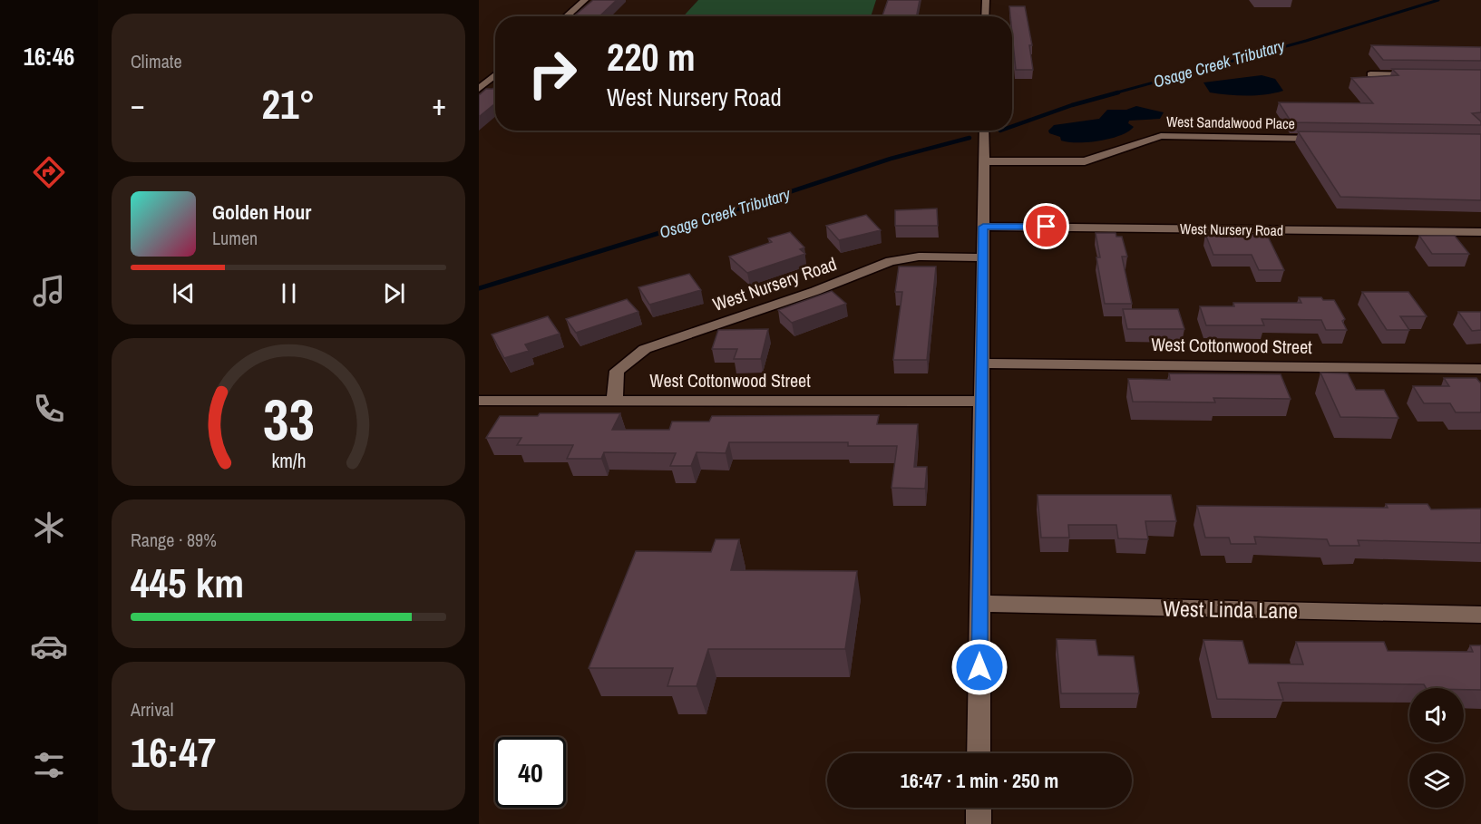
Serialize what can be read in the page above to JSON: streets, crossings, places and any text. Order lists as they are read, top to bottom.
{
  "streets": {
    "street": [
      "West Sandalwood Place",
      "West Nursery Road",
      "West Cottonwood Street",
      "West Linda Lane"
    ]
  },
  "crossings": [
    ["West Nursery Road", "West Cottonwood Street"]
  ],
  "water": ["Osage Creek Tributary"],
  "page": {
    "tabs": "16:46",
    "tile": [
      "Climate",
      ["Range · 89%", "445 km"],
      ["Arrival", "16:47"]
    ],
    "turn": ["220 m", "West Nursery Road"],
    "heat": ["−", "21°", "+"],
    "song": ["Golden Hour", "Lumen"],
    "limit": "40",
    "trip": "16:47 · 1 min · 250 m",
    "gauge": ["33", "km/h"]
  }
}
